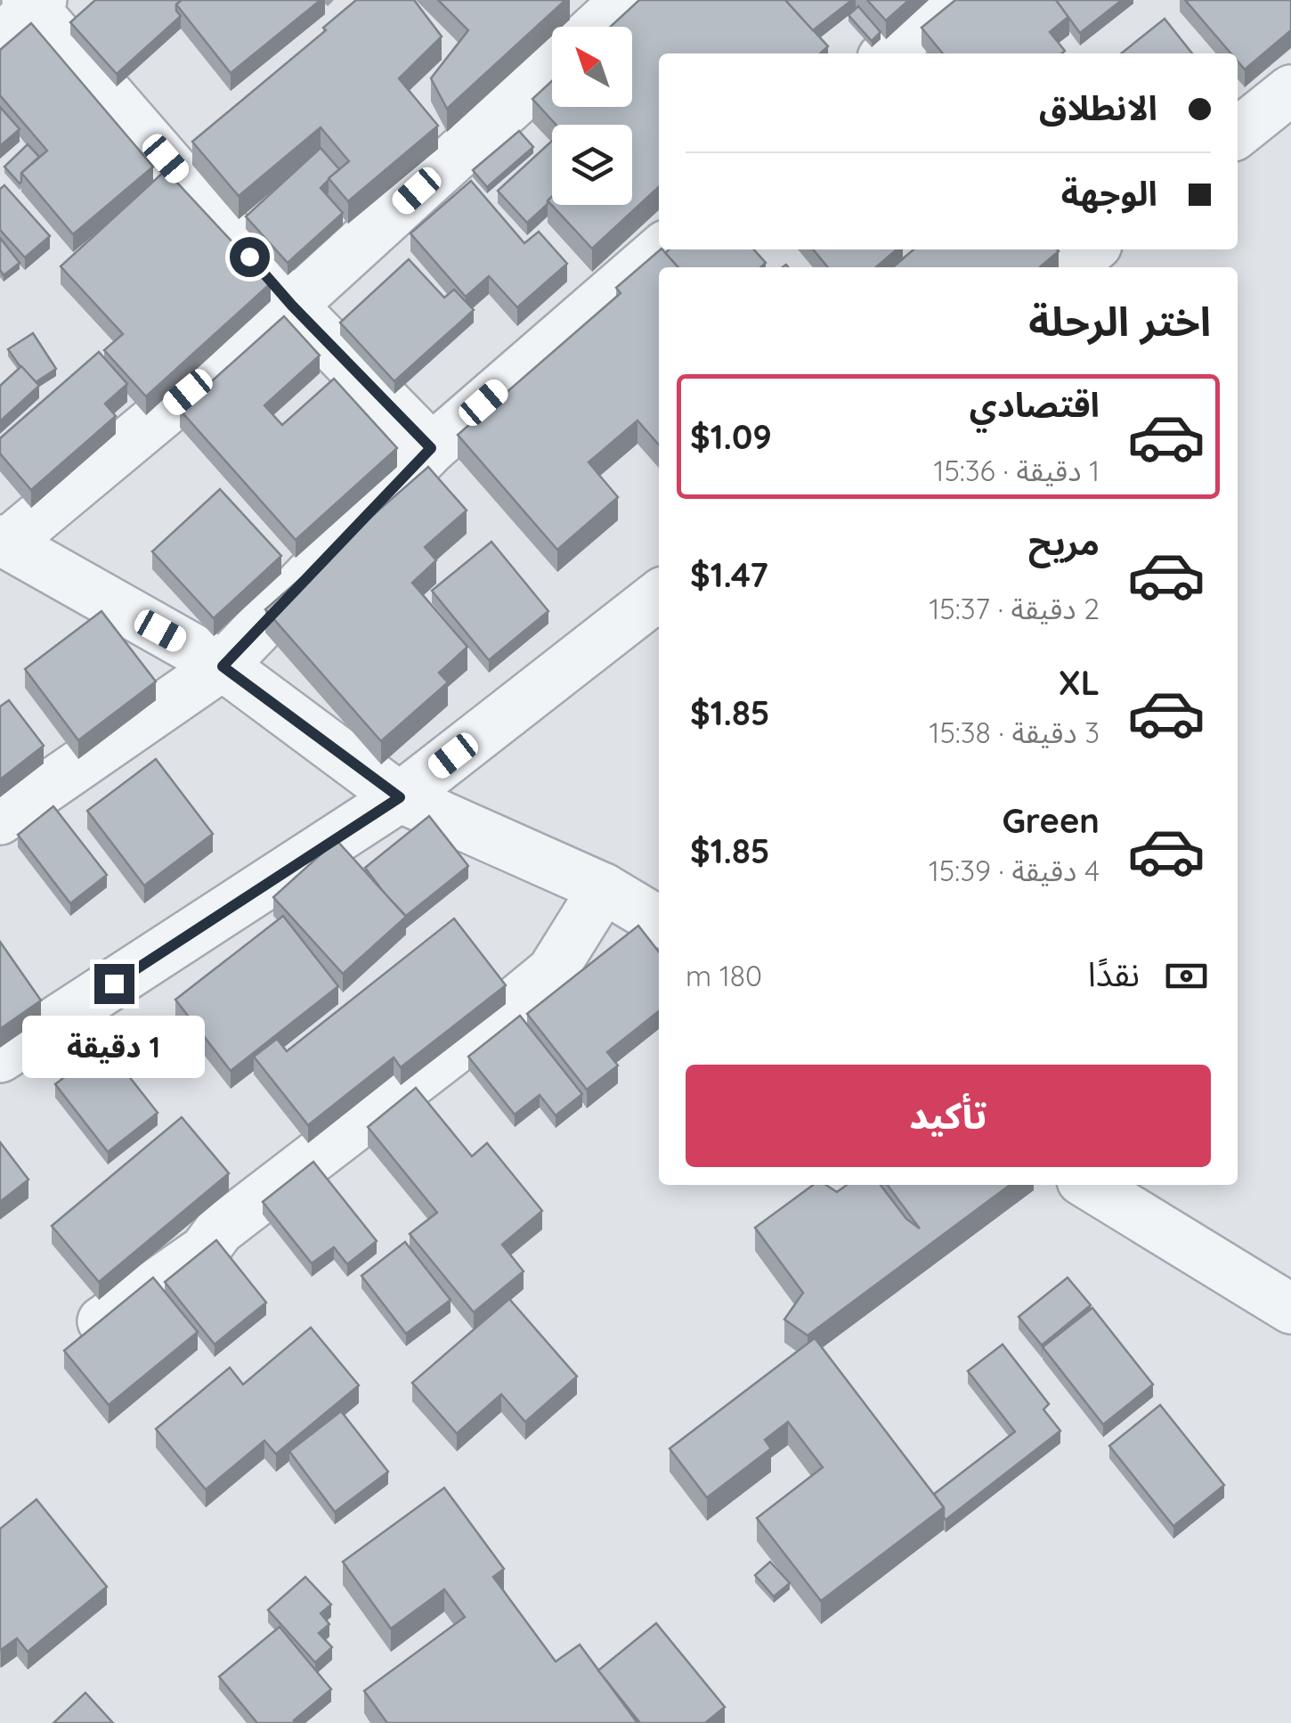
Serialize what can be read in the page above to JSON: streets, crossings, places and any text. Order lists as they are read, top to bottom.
{
  "north": "top left",
  "page": {
    "banner": ["الانطلاق", "الوجهة"],
    "heading": "اختر الرحلة",
    "list": [
      {
        "name": "اقتصادي",
        "note": "1 دقيقة · 15:36",
        "value": "$1.09"
      },
      {
        "name": "مريح",
        "note": "2 دقيقة · 15:37",
        "value": "$1.47"
      },
      {
        "name": "XL",
        "note": "3 دقيقة · 15:38",
        "value": "$1.85"
      },
      {
        "name": "Green",
        "note": "4 دقيقة · 15:39",
        "value": "$1.85"
      }
    ],
    "pay": ["نقدًا", "180 m"],
    "bubble": "1 دقيقة",
    "buttons": "تأكيد"
  }
}
